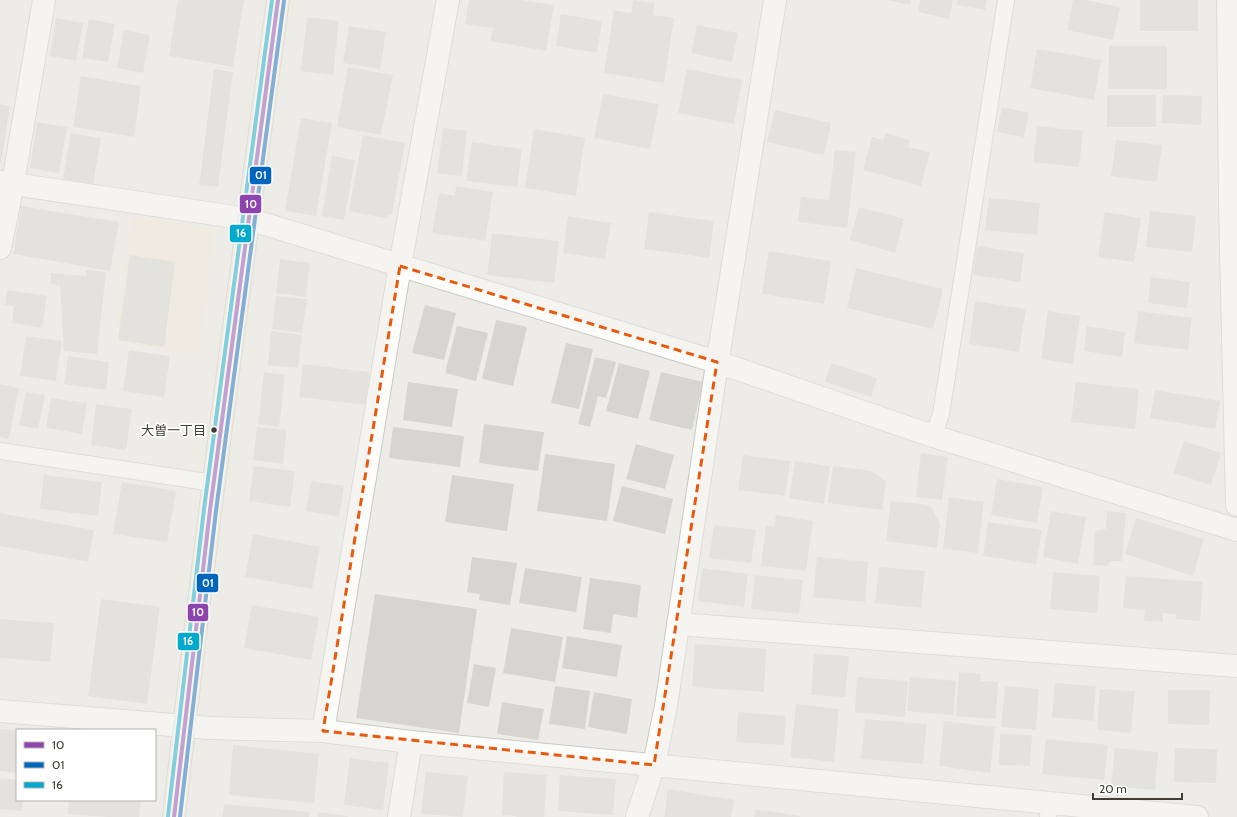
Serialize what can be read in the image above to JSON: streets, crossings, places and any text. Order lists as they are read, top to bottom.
{
  "places": ["大曽一丁目"],
  "lines": ["transit line 10", "transit line 16", "transit line 01"],
  "legend": ["10", "01", "16"],
  "scale_bar": "20 m"
}
